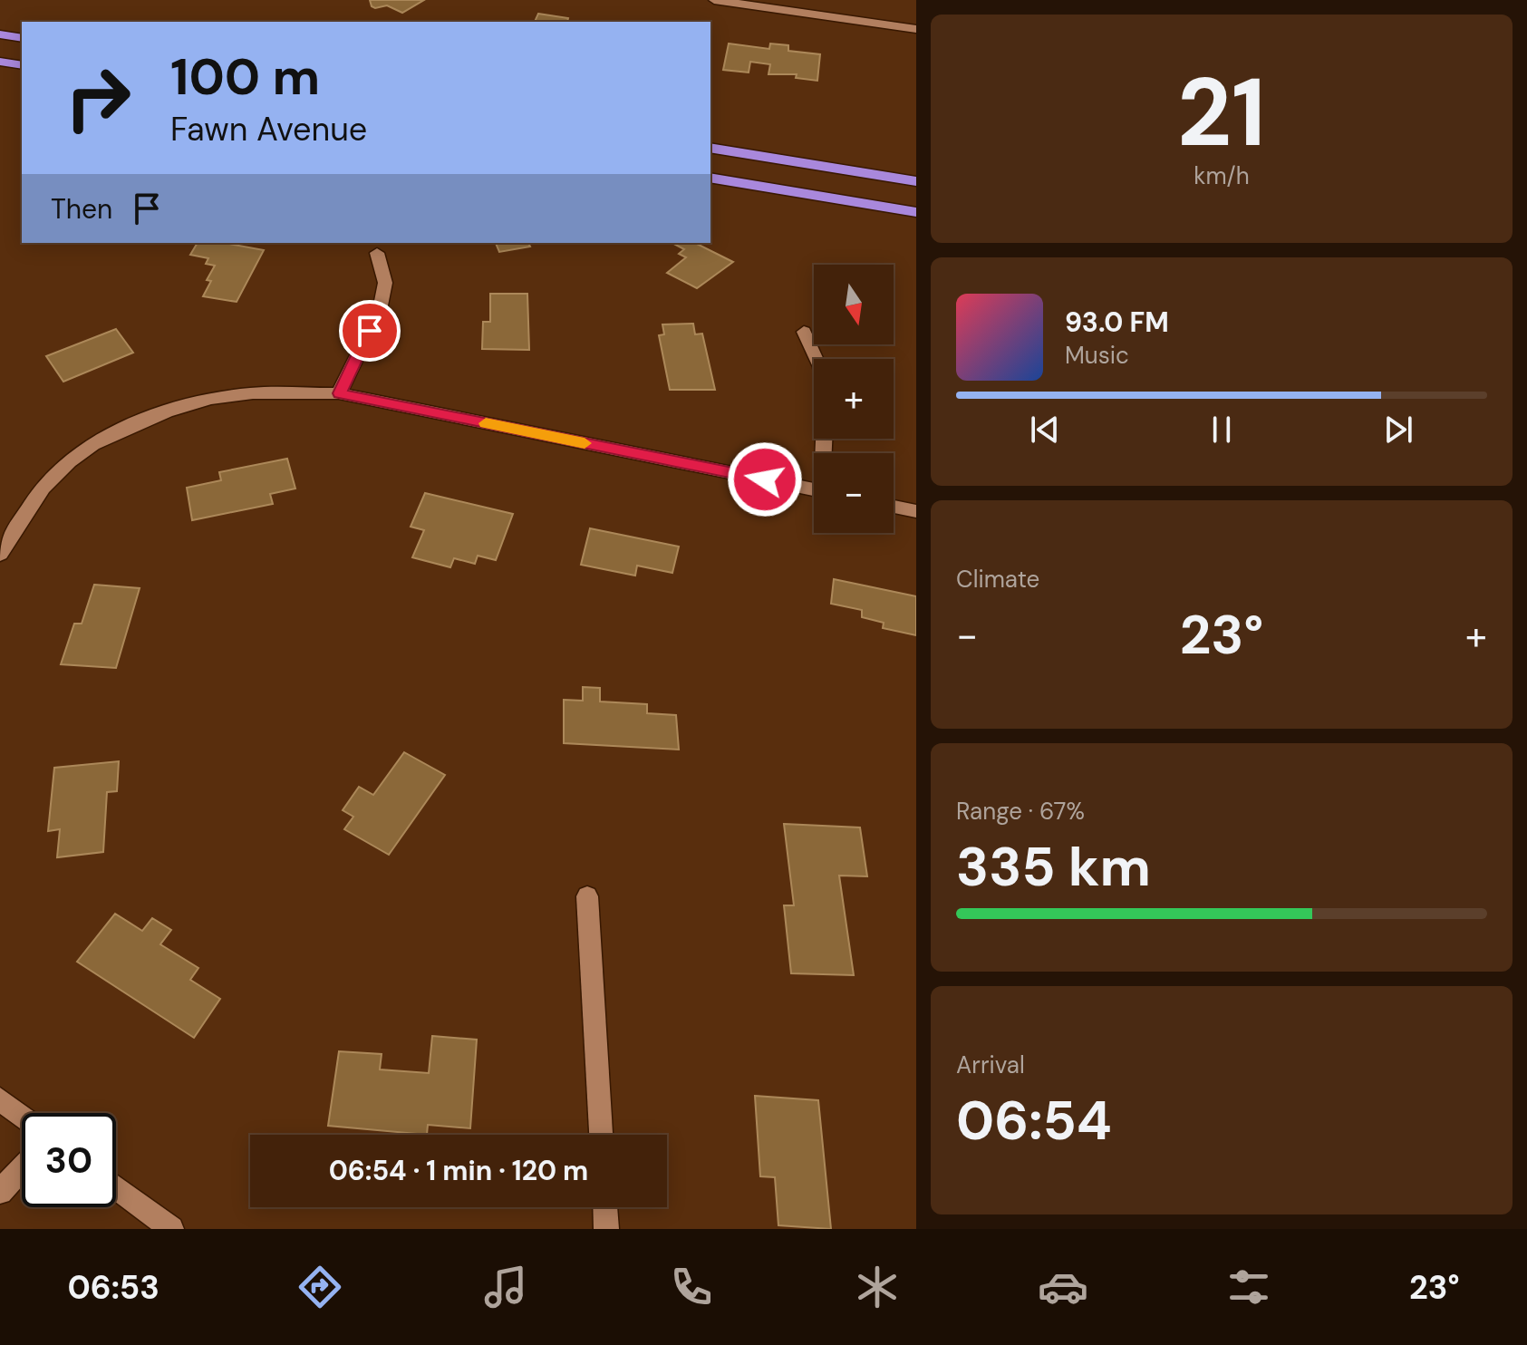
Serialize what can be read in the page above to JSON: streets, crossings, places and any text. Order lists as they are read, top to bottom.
{
  "north": "bottom",
  "page": {
    "tile": [
      ["21", "km/h"],
      "Climate",
      ["Range · 67%", "335 km"],
      ["Arrival", "06:54"]
    ],
    "turn": ["100 m", "Fawn Avenue"],
    "then": "Then",
    "map_buttons": ["+", "−"],
    "song": ["93.0 FM", "Music"],
    "heat": ["−", "23°", "+"],
    "limit": "30",
    "trip": "06:54 · 1 min · 120 m",
    "tabs": ["06:53", "23°"]
  }
}
